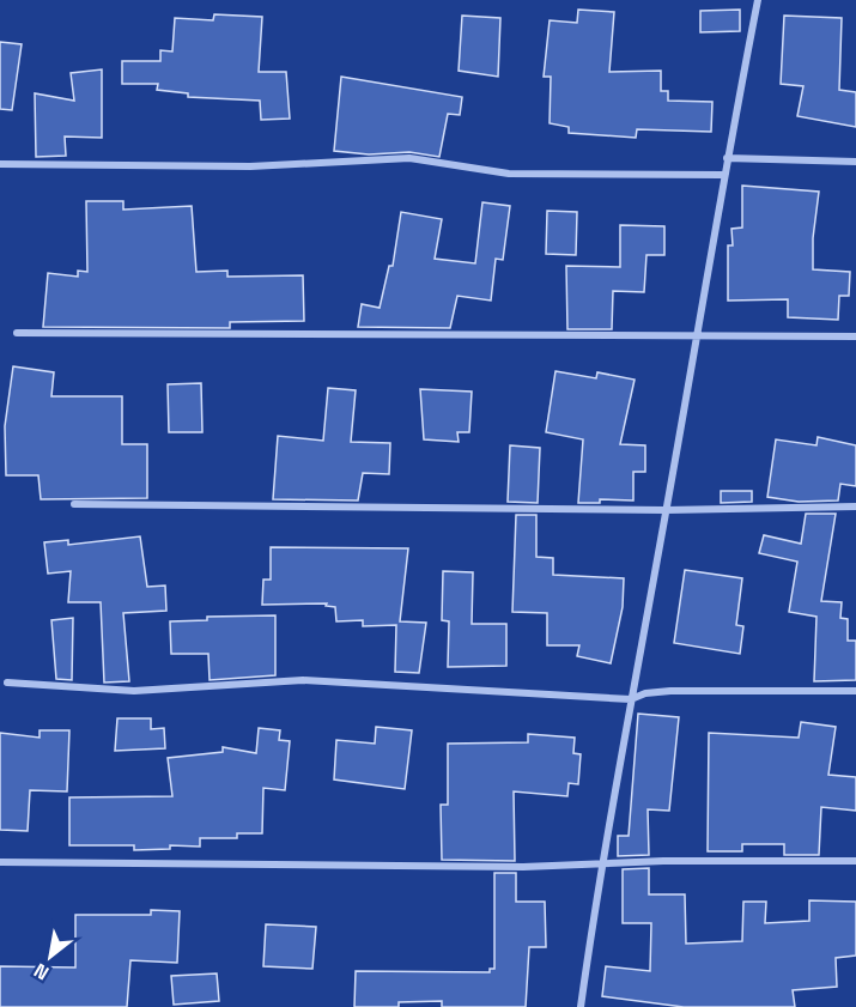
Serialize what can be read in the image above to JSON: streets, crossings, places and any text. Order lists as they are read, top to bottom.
{
  "north": "bottom left"
}
